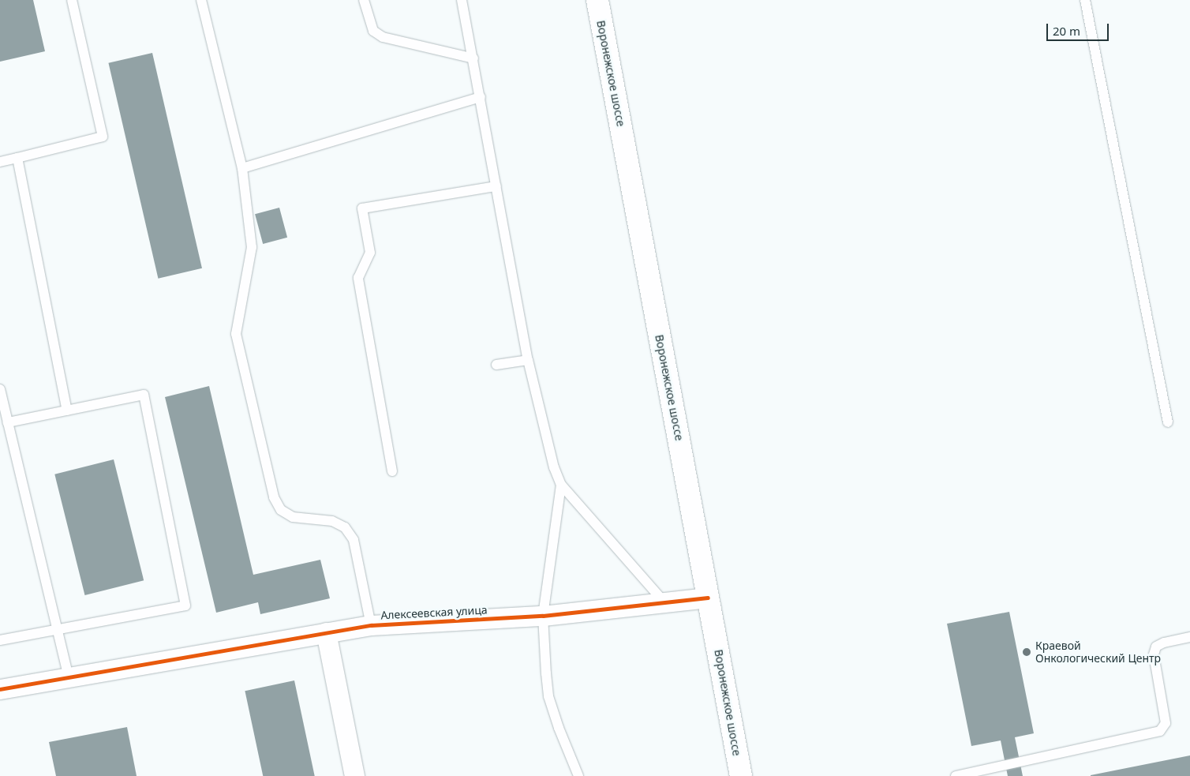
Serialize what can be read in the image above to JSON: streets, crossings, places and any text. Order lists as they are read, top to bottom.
{
  "streets": {
    "main road": ["Воронежское шоссе"],
    "street": ["Алексеевская улица"]
  },
  "crossings": [
    ["Воронежское шоссе", "Алексеевская улица"]
  ],
  "places": ["Краевой Онкологический Центр"],
  "scale_bar": "20 m"
}
